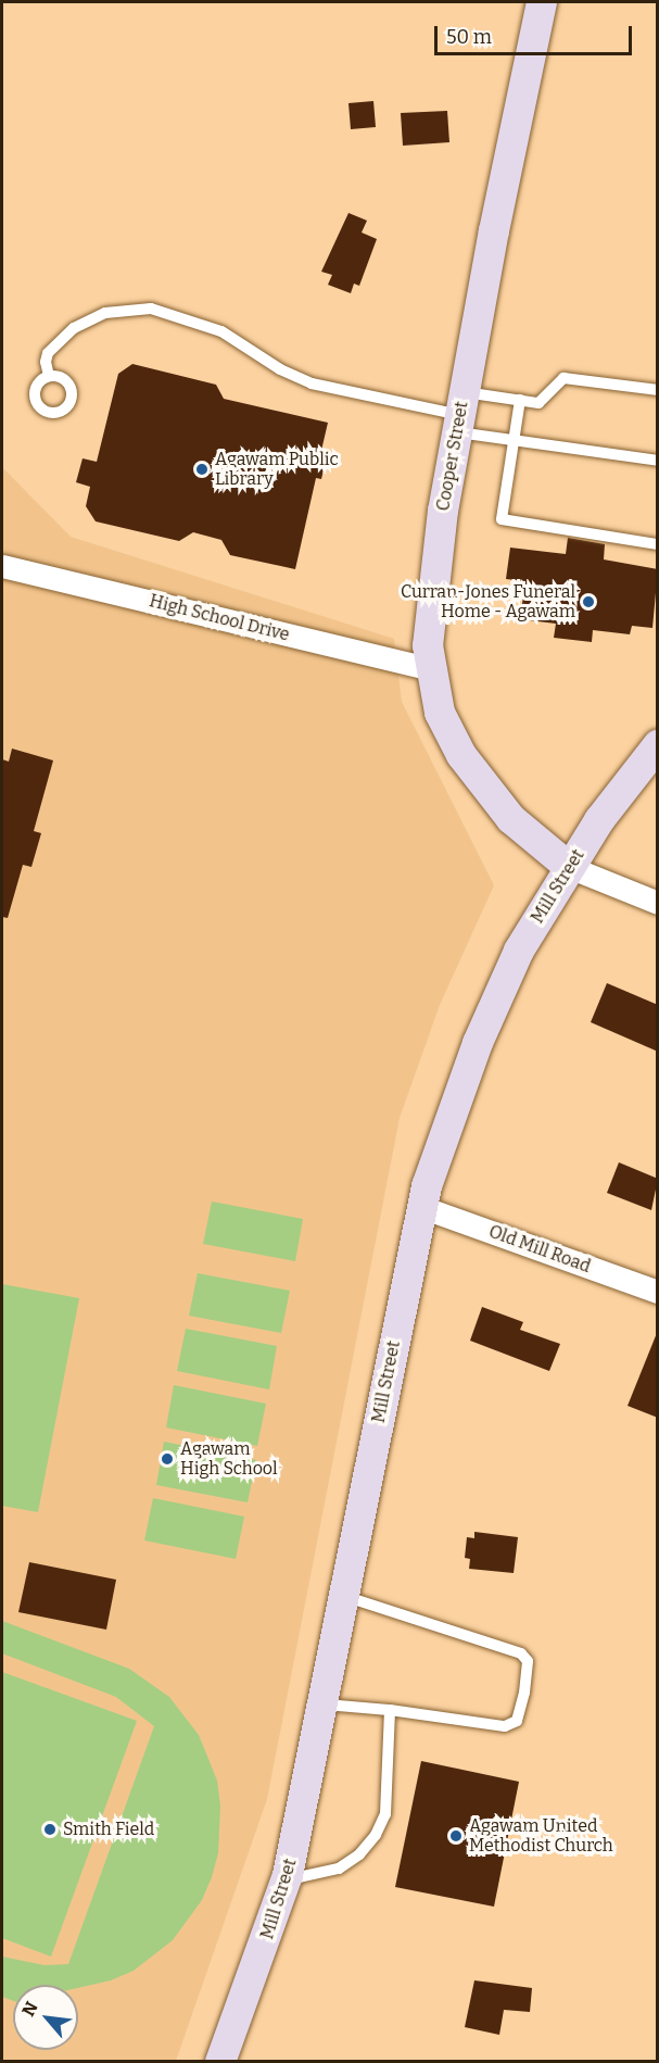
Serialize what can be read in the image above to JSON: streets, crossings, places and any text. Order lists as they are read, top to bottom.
{
  "streets": {
    "street": [
      "Cooper Street",
      "High School Drive",
      "Mill Street",
      "Old Mill Road"
    ]
  },
  "crossings": [
    ["Cooper Street", "High School Drive"],
    ["Cooper Street", "Mill Street"],
    ["Mill Street", "Old Mill Road"]
  ],
  "places": [
    "Agawam Public Library",
    "Curran-Jones Funeral Home - Agawam",
    "Agawam High School",
    "Smith Field",
    "Agawam United Methodist Church"
  ],
  "scale_bar": "50 m",
  "north": "top left"
}
